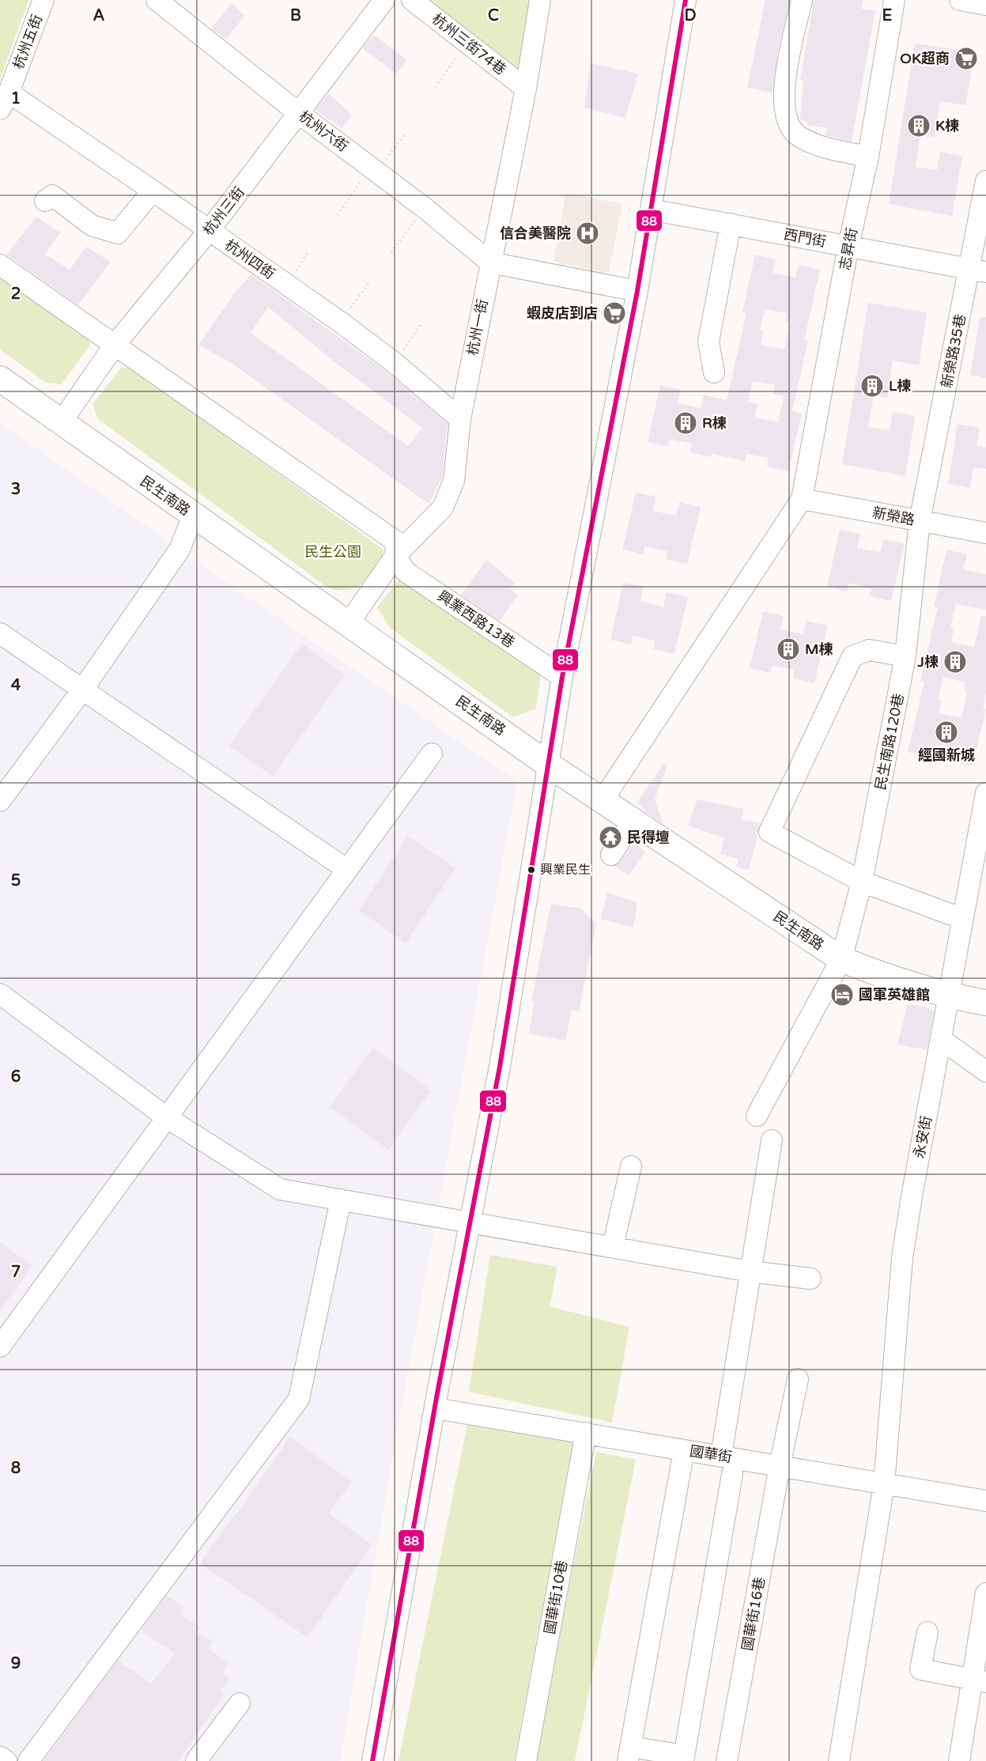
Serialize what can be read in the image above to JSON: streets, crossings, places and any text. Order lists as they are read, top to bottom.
{
  "streets": {
    "main road": ["民生南路"],
    "street": [
      "杭州五街",
      "杭州三街74巷",
      "杭州六街",
      "杭州三街",
      "西門街",
      "志昇街",
      "杭州四街",
      "杭州一街",
      "新榮路35巷",
      "新榮路",
      "興業西路13巷",
      "民生南路120巷",
      "永安街",
      "國華街",
      "國華街10巷",
      "國華街16巷"
    ]
  },
  "crossings": [
    ["杭州五街", "杭州四街"],
    ["杭州三街74巷", "杭州一街"],
    ["杭州六街", "杭州三街"],
    ["杭州六街", "杭州一街"],
    ["杭州三街", "杭州四街"],
    ["杭州三街", "民生南路"],
    ["杭州三街", "興業西路13巷"],
    ["西門街", "志昇街"],
    ["西門街", "新榮路35巷"],
    ["志昇街", "新榮路"],
    ["杭州四街", "杭州一街"],
    ["杭州一街", "民生南路"],
    ["杭州一街", "興業西路13巷"],
    ["新榮路35巷", "新榮路"],
    ["新榮路35巷", "民生南路120巷"],
    ["民生南路", "民生南路120巷"],
    ["民生南路", "永安街"],
    ["新榮路", "民生南路120巷"],
    ["永安街", "國華街"],
    ["國華街", "國華街10巷"],
    ["國華街", "國華街16巷"]
  ],
  "parks": ["民生公園"],
  "places": {
    "supermarket": ["OK超商", "蝦皮店到店"],
    "building": [
      "K棟",
      "L棟",
      "R棟",
      "M棟",
      "J棟",
      "經國新城"
    ],
    "hospital": ["信合美醫院"],
    "temple": ["民得壇"],
    "other": ["興業民生"],
    "hotel": ["國軍英雄館"]
  },
  "lines": ["transit line 88"],
  "grid": {
    "columns": [
      "A",
      "B",
      "C",
      "D",
      "E"
    ],
    "rows": [
      "1",
      "2",
      "3",
      "4",
      "5",
      "6",
      "7",
      "8",
      "9"
    ]
  }
}
